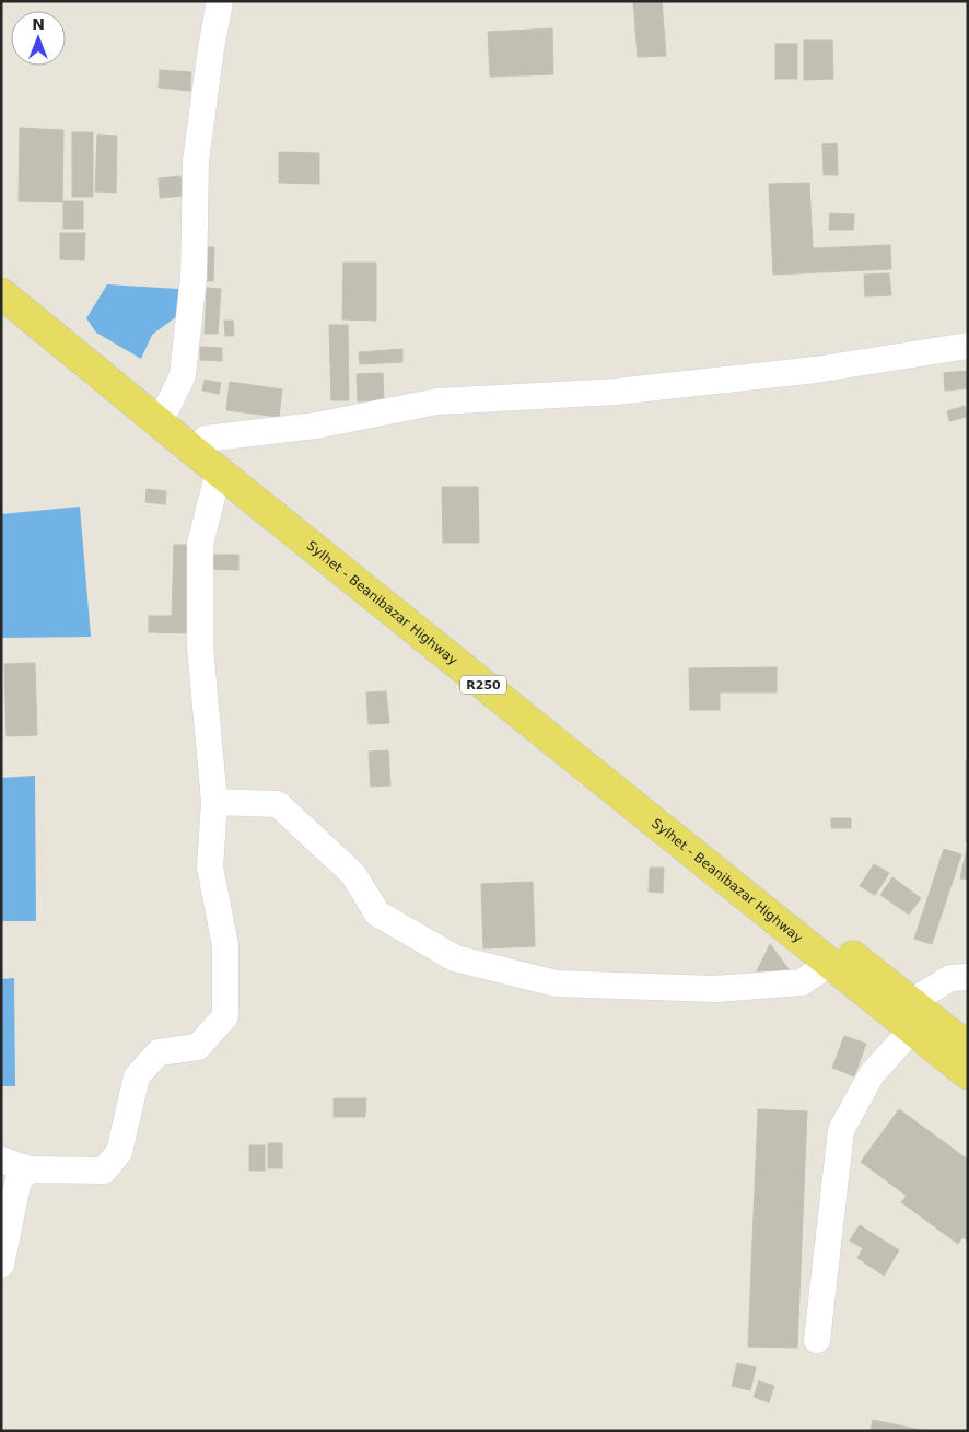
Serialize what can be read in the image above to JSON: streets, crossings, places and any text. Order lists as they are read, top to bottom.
{
  "streets": {
    "main road": ["Sylhet - Beanibazar Highway", "R250"]
  },
  "north": "top"
}
